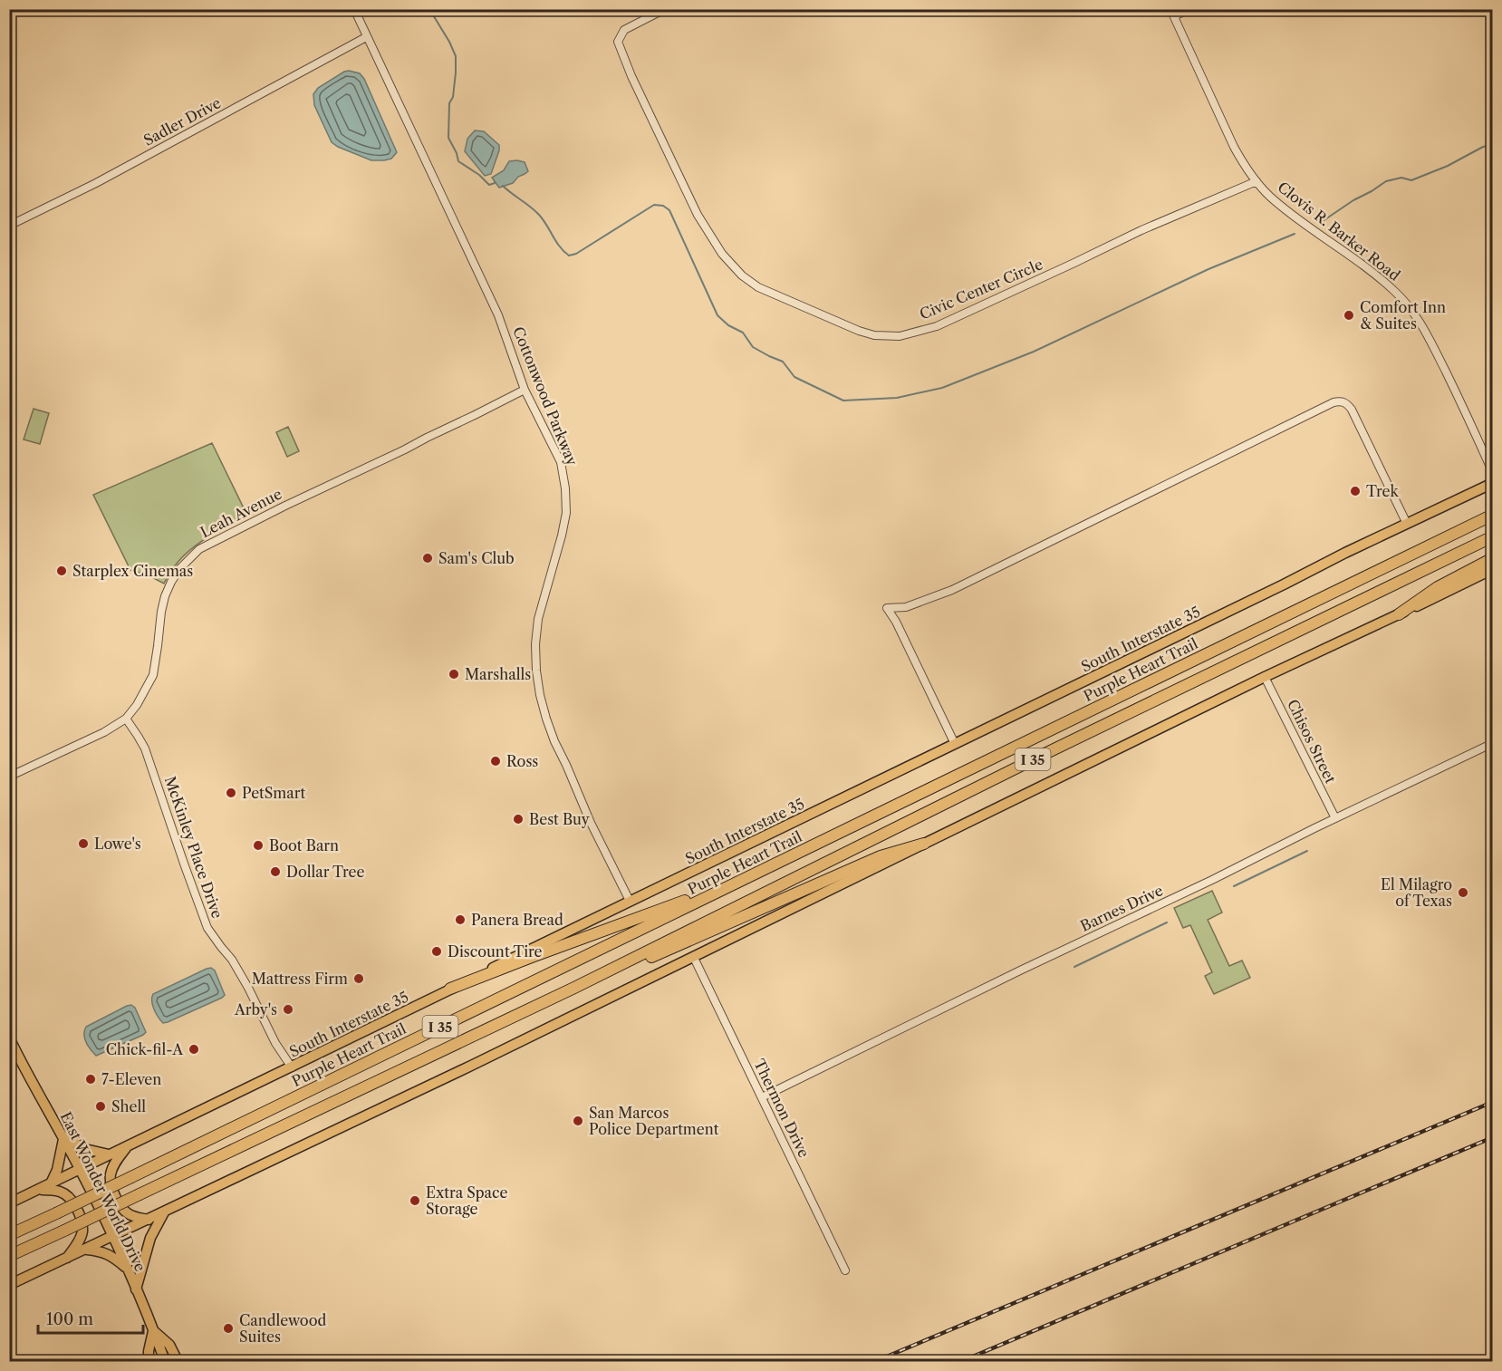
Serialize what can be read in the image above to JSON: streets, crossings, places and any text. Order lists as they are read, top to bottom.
{
  "streets": {
    "highway": ["Purple Heart Trail", "I 35"],
    "main road": ["South Interstate 35", "East Wonder World Drive"],
    "street": [
      "Sadler Drive",
      "Clovis R. Barker Road",
      "Civic Center Circle",
      "Cottonwood Parkway",
      "Leah Avenue",
      "Chisos Street",
      "McKinley Place Drive",
      "Barnes Drive",
      "Thermon Drive"
    ]
  },
  "crossings": [
    ["Sadler Drive", "Cottonwood Parkway"],
    ["Clovis R. Barker Road", "Civic Center Circle"],
    ["Cottonwood Parkway", "Leah Avenue"],
    ["Cottonwood Parkway", "South Interstate 35"],
    ["Leah Avenue", "McKinley Place Drive"],
    ["South Interstate 35", "McKinley Place Drive"],
    ["South Interstate 35", "East Wonder World Drive"],
    ["Chisos Street", "Barnes Drive"],
    ["Barnes Drive", "Thermon Drive"]
  ],
  "places": [
    "Comfort Inn & Suites",
    "Trek",
    "Sam's Club",
    "Starplex Cinemas",
    "Marshalls",
    "Ross",
    "PetSmart",
    "Best Buy",
    "Lowe's",
    "Boot Barn",
    "Dollar Tree",
    "El Milagro of Texas",
    "Panera Bread",
    "Discount Tire",
    "Mattress Firm",
    "Arby's",
    "Chick-fil-A",
    "7-Eleven",
    "Shell",
    "San Marcos Police Department",
    "Extra Space Storage",
    "Candlewood Suites"
  ],
  "scale_bar": "100 m"
}
